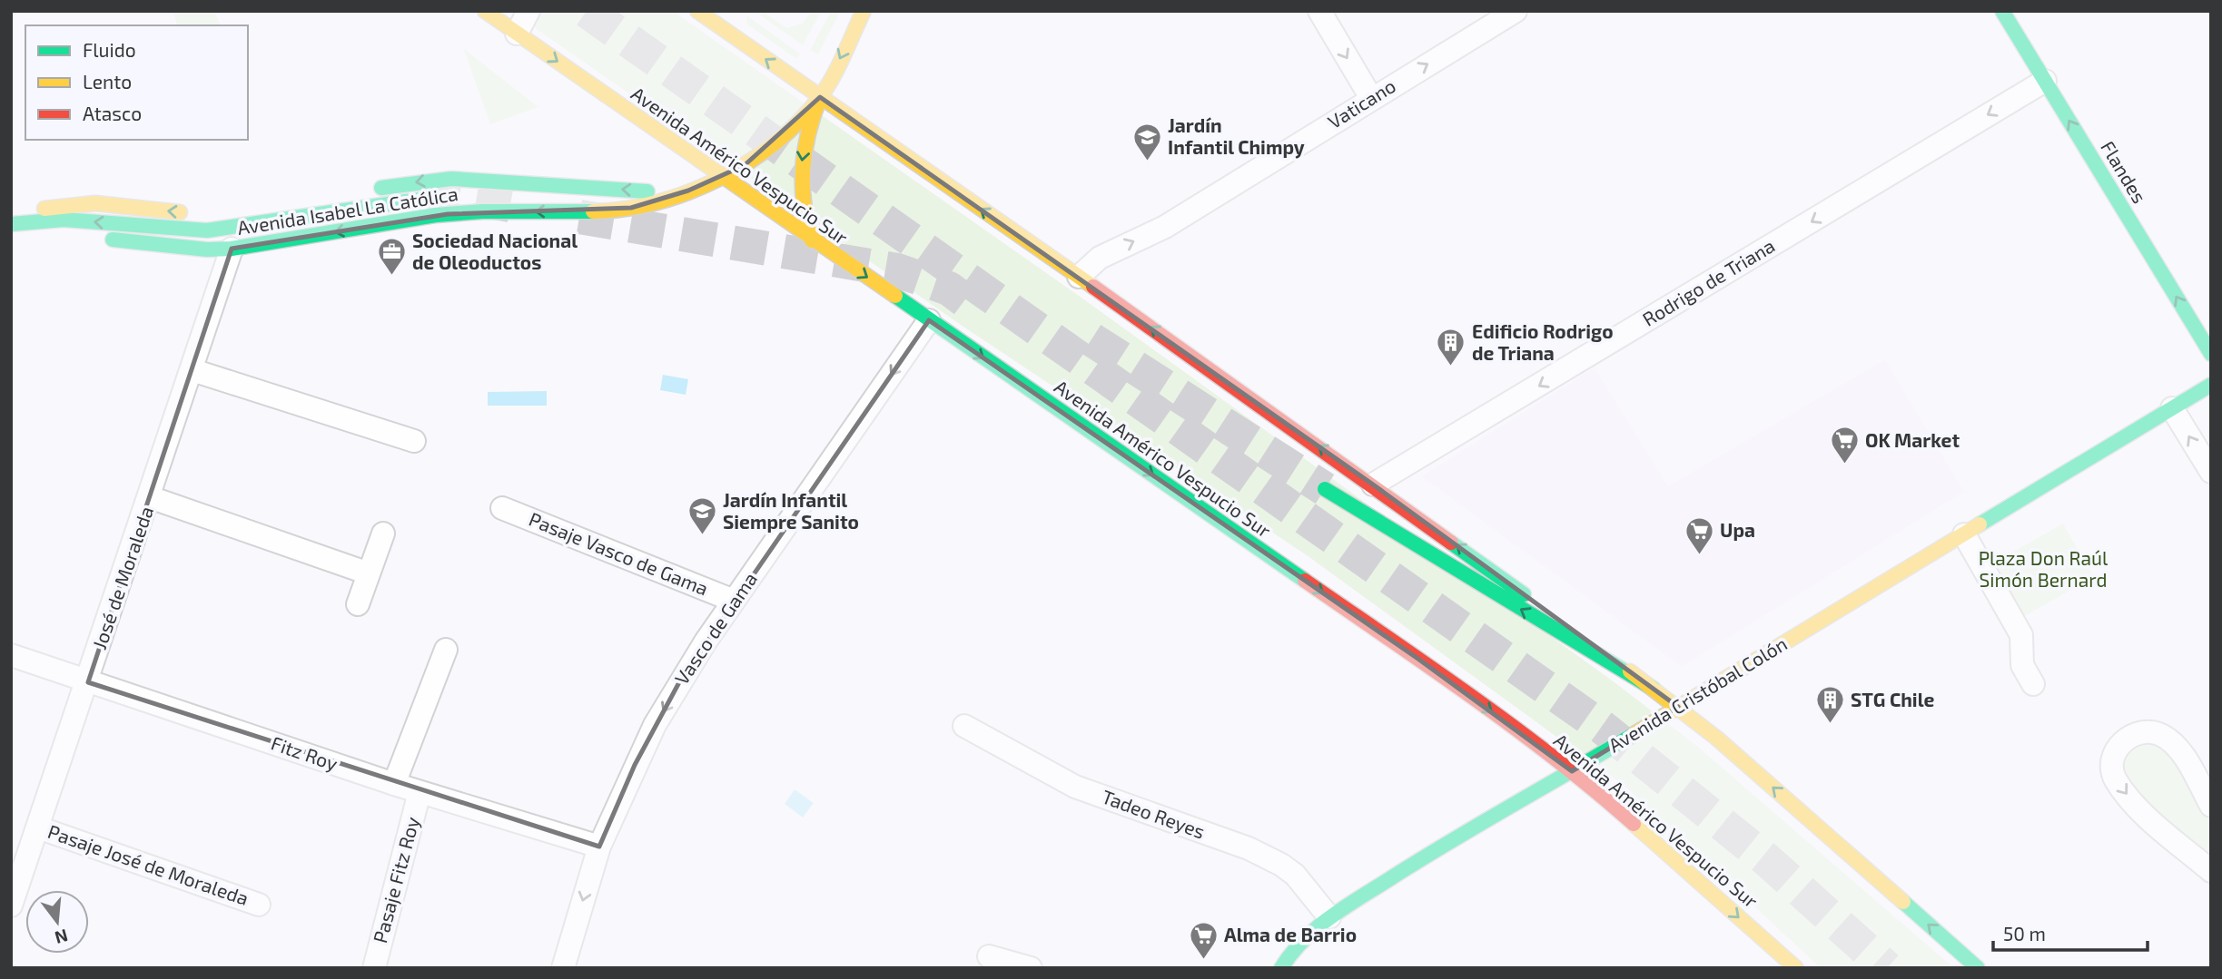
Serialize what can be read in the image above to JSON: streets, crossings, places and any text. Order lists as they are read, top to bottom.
{
  "streets": {
    "main road": [
      "Avenida Américo Vespucio Sur",
      "Flandes",
      "Avenida Isabel La Católica",
      "Avenida Cristóbal Colón"
    ],
    "street": [
      "Vaticano",
      "Rodrigo de Triana",
      "Pasaje Vasco de Gama",
      "José de Moraleda",
      "Vasco de Gama",
      "Fitz Roy",
      "Tadeo Reyes",
      "Pasaje José de Moraleda",
      "Pasaje Fitz Roy"
    ]
  },
  "crossings": [
    ["Avenida Américo Vespucio Sur", "Avenida Isabel La Católica"],
    ["Avenida Américo Vespucio Sur", "Vasco de Gama"],
    ["Avenida Américo Vespucio Sur", "Avenida Cristóbal Colón"],
    ["Flandes", "Rodrigo de Triana"],
    ["Avenida Isabel La Católica", "José de Moraleda"],
    ["Pasaje Vasco de Gama", "Vasco de Gama"],
    ["José de Moraleda", "Fitz Roy"],
    ["José de Moraleda", "Pasaje José de Moraleda"],
    ["Vasco de Gama", "Fitz Roy"],
    ["Avenida Cristóbal Colón", "Tadeo Reyes"],
    ["Fitz Roy", "Pasaje Fitz Roy"]
  ],
  "one_way": [
    "Vaticano",
    "Flandes",
    "Rodrigo de Triana",
    "Vasco de Gama"
  ],
  "parks": ["Plaza Don Raúl Simón Bernard"],
  "places": {
    "school or university": ["Jardín Infantil Chimpy", "Jardín Infantil Siempre Sanito"],
    "office": ["Sociedad Nacional de Oleoductos"],
    "building": ["Edificio Rodrigo de Triana", "STG Chile"],
    "supermarket": ["OK Market", "Upa", "Alma de Barrio"]
  },
  "legend": ["Fluido", "Lento", "Atasco"],
  "scale_bar": "50 m",
  "north": "bottom"
}
